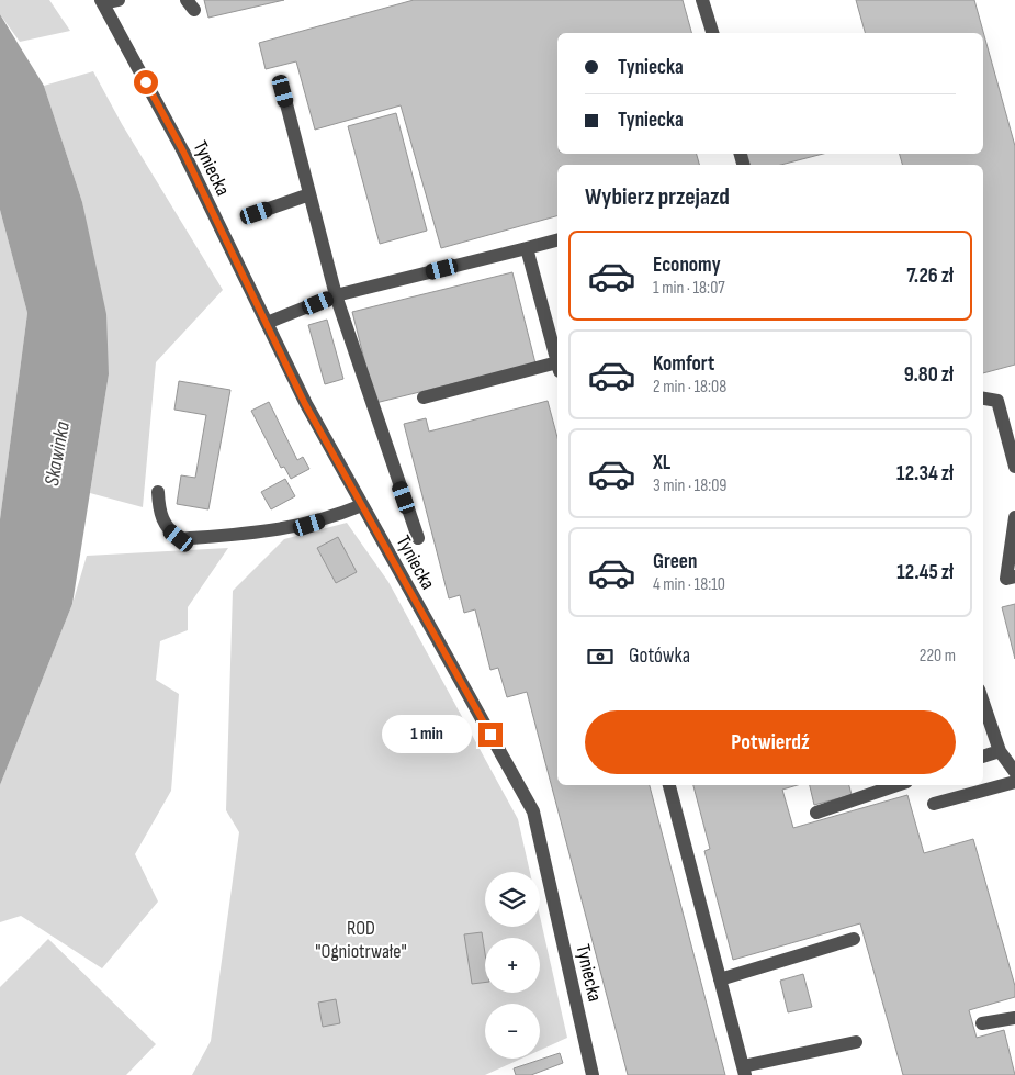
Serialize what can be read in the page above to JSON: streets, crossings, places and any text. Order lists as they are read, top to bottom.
{
  "streets": {
    "street": ["Tyniecka"]
  },
  "water": ["Skawinka"],
  "parks": ["ROD \"Ogniotrwałe\""],
  "page": {
    "banner": ["Tyniecka", "Tyniecka"],
    "heading": "Wybierz przejazd",
    "list": [
      {
        "name": "Economy",
        "note": "1 min · 18:07",
        "value": "7.26 zł"
      },
      {
        "name": "Komfort",
        "note": "2 min · 18:08",
        "value": "9.80 zł"
      },
      {
        "name": "XL",
        "note": "3 min · 18:09",
        "value": "12.34 zł"
      },
      {
        "name": "Green",
        "note": "4 min · 18:10",
        "value": "12.45 zł"
      }
    ],
    "pay": ["Gotówka", "220 m"],
    "buttons": "Potwierdź",
    "bubble": "1 min",
    "map_buttons": ["+", "−"]
  }
}
